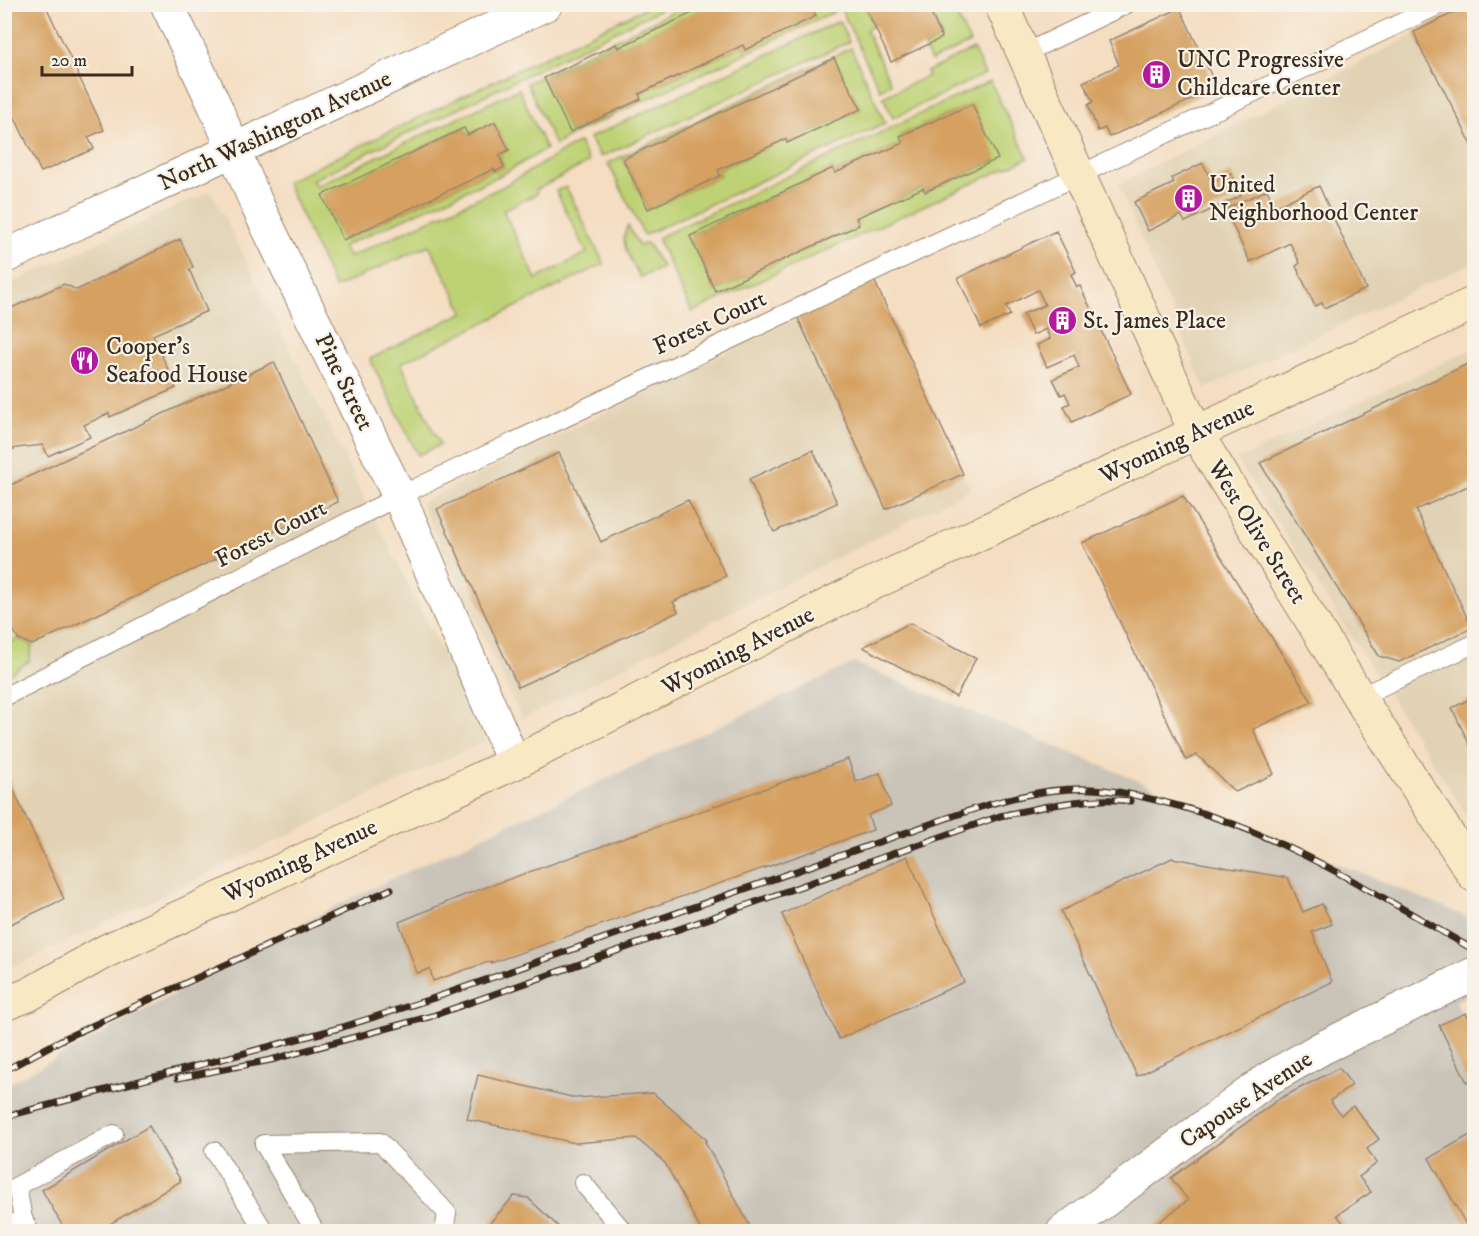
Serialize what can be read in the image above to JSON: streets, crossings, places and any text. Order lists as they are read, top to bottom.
{
  "streets": {
    "main road": ["Wyoming Avenue", "West Olive Street"],
    "street": ["North Washington Avenue", "Pine Street", "Capouse Avenue"],
    "lane": ["Forest Court"]
  },
  "crossings": [
    ["North Washington Avenue", "Pine Street"],
    ["Forest Court", "Pine Street"],
    ["Forest Court", "West Olive Street"],
    ["Pine Street", "Wyoming Avenue"],
    ["Wyoming Avenue", "West Olive Street"]
  ],
  "places": {
    "building": ["UNC Progressive Childcare Center", "United Neighborhood Center", "St. James Place"],
    "restaurant": ["Cooper's Seafood House"]
  },
  "scale_bar": "20 m"
}
